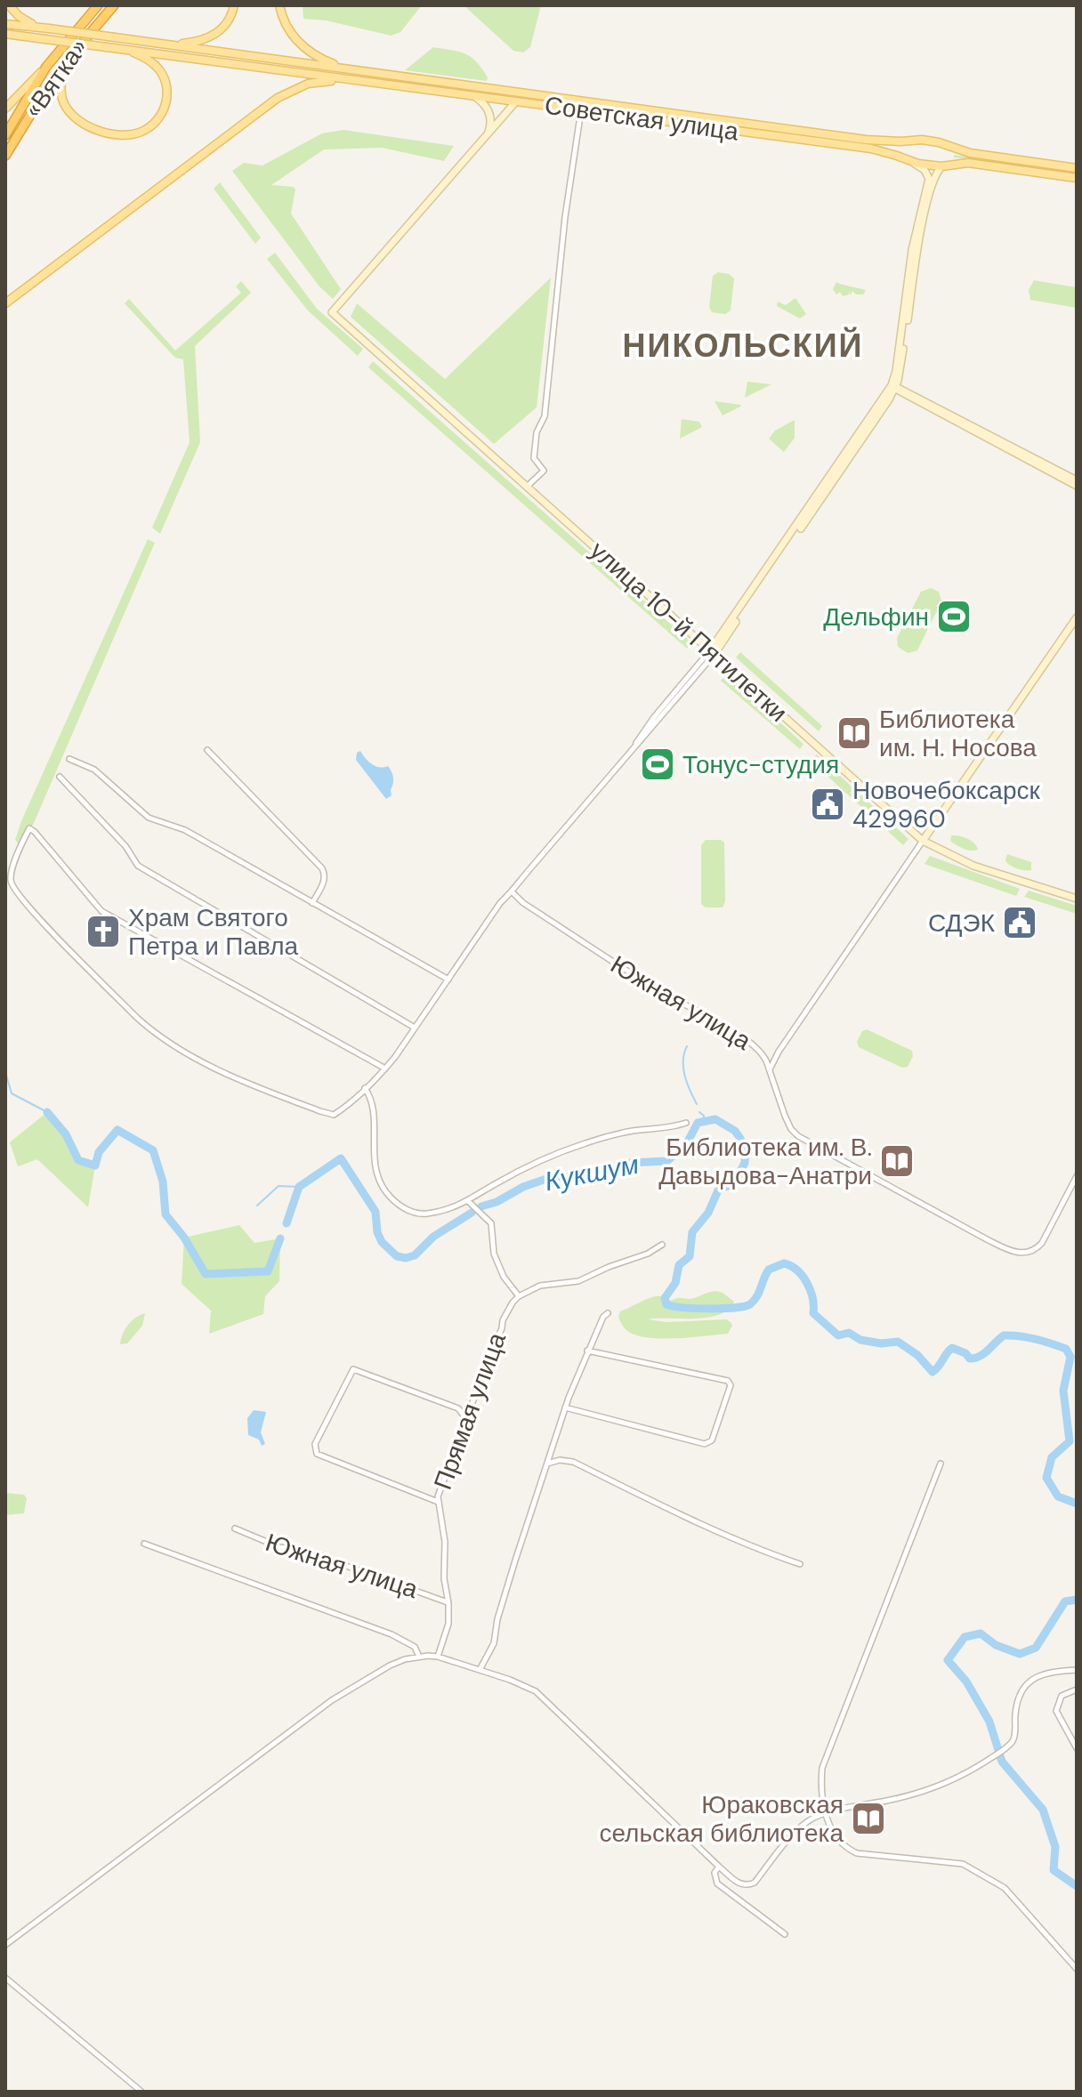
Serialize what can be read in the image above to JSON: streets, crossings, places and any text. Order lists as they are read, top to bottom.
{
  "streets": {
    "highway": ["«Вятка»"],
    "main road": ["Советская улица", "улица 10-й Пятилетки"],
    "street": ["Южная улица", "Прямая улица"]
  },
  "crossings": [
    ["Южная улица", "Прямая улица"]
  ],
  "districts": ["НИКОЛЬСКИЙ"],
  "water": ["Кукшум"],
  "places": {
    "sports": ["Дельфин", "Тонус-студия"],
    "library": ["Библиотека им. Н. Носова", "Библиотека им. В. Давыдова-Анатри", "Юраковская сельская библиотека"],
    "public building": ["Новочебоксарск 429960", "СДЭК"],
    "church": ["Храм Святого Петра и Павла"]
  }
}
